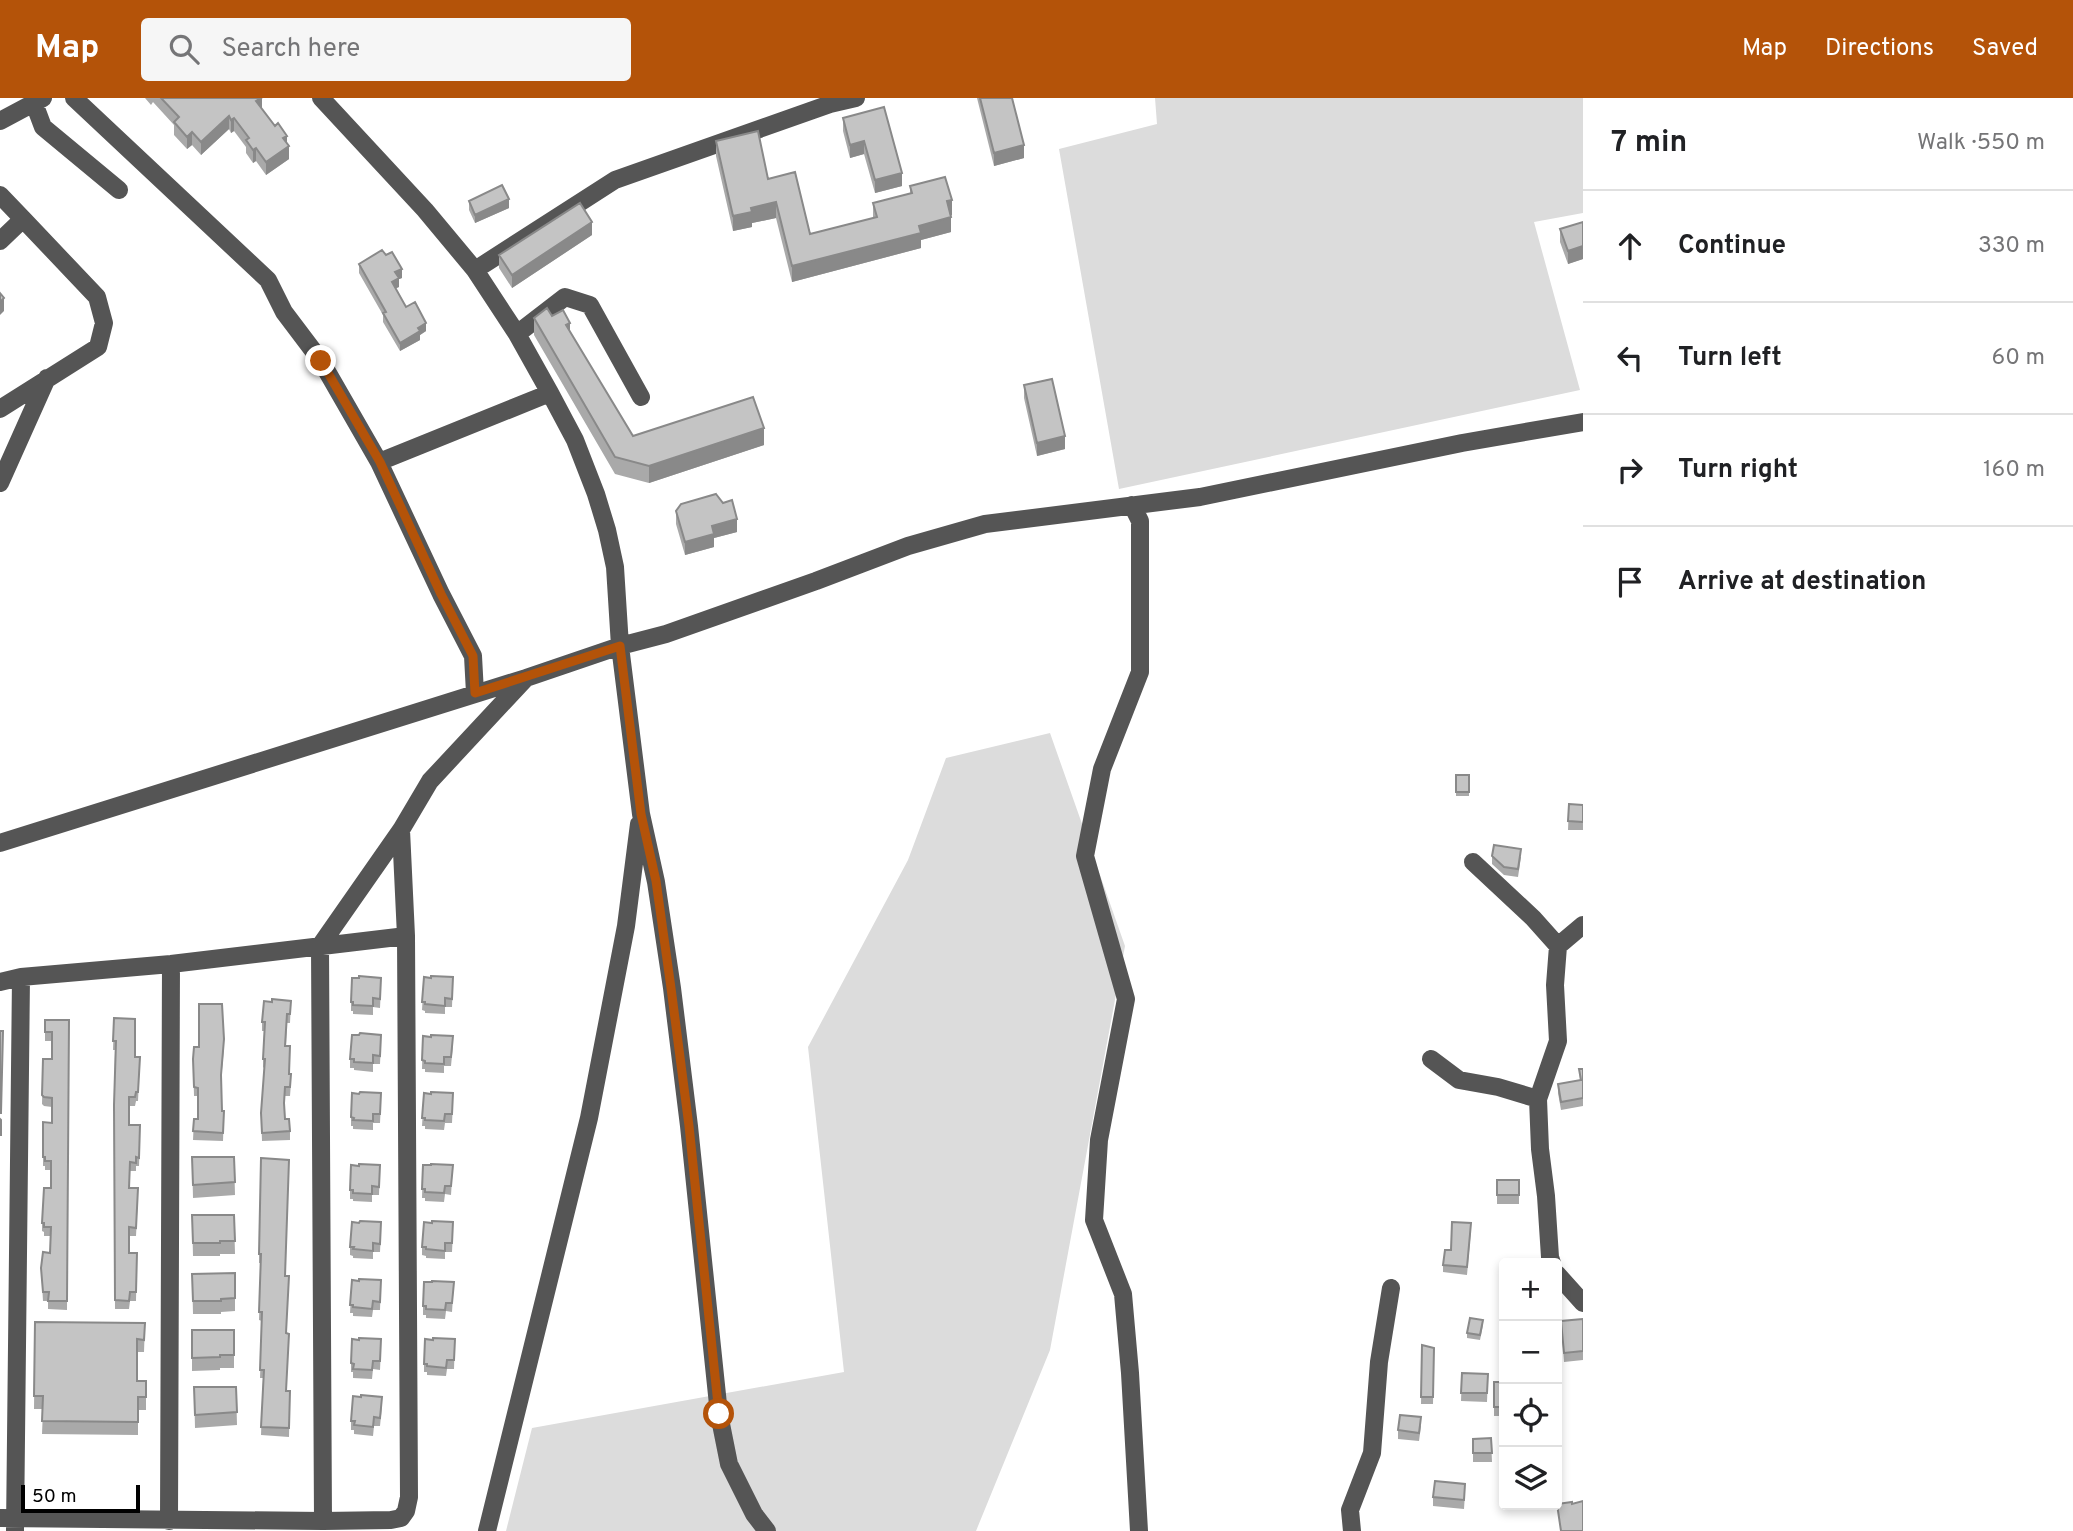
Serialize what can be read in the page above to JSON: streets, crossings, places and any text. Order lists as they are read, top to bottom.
{
  "scale_bar": "50 m",
  "page": {
    "header": "Map",
    "search": "Search here",
    "nav": ["Map", "Directions", "Saved"],
    "heading": ["7 min", "Walk · 550 m"],
    "list": [
      ["Continue", "330 m"],
      ["Turn left", "60 m"],
      ["Turn right", "160 m"],
      "Arrive at destination"
    ],
    "map_buttons": ["+", "−"],
    "scale": "50 m"
  }
}
